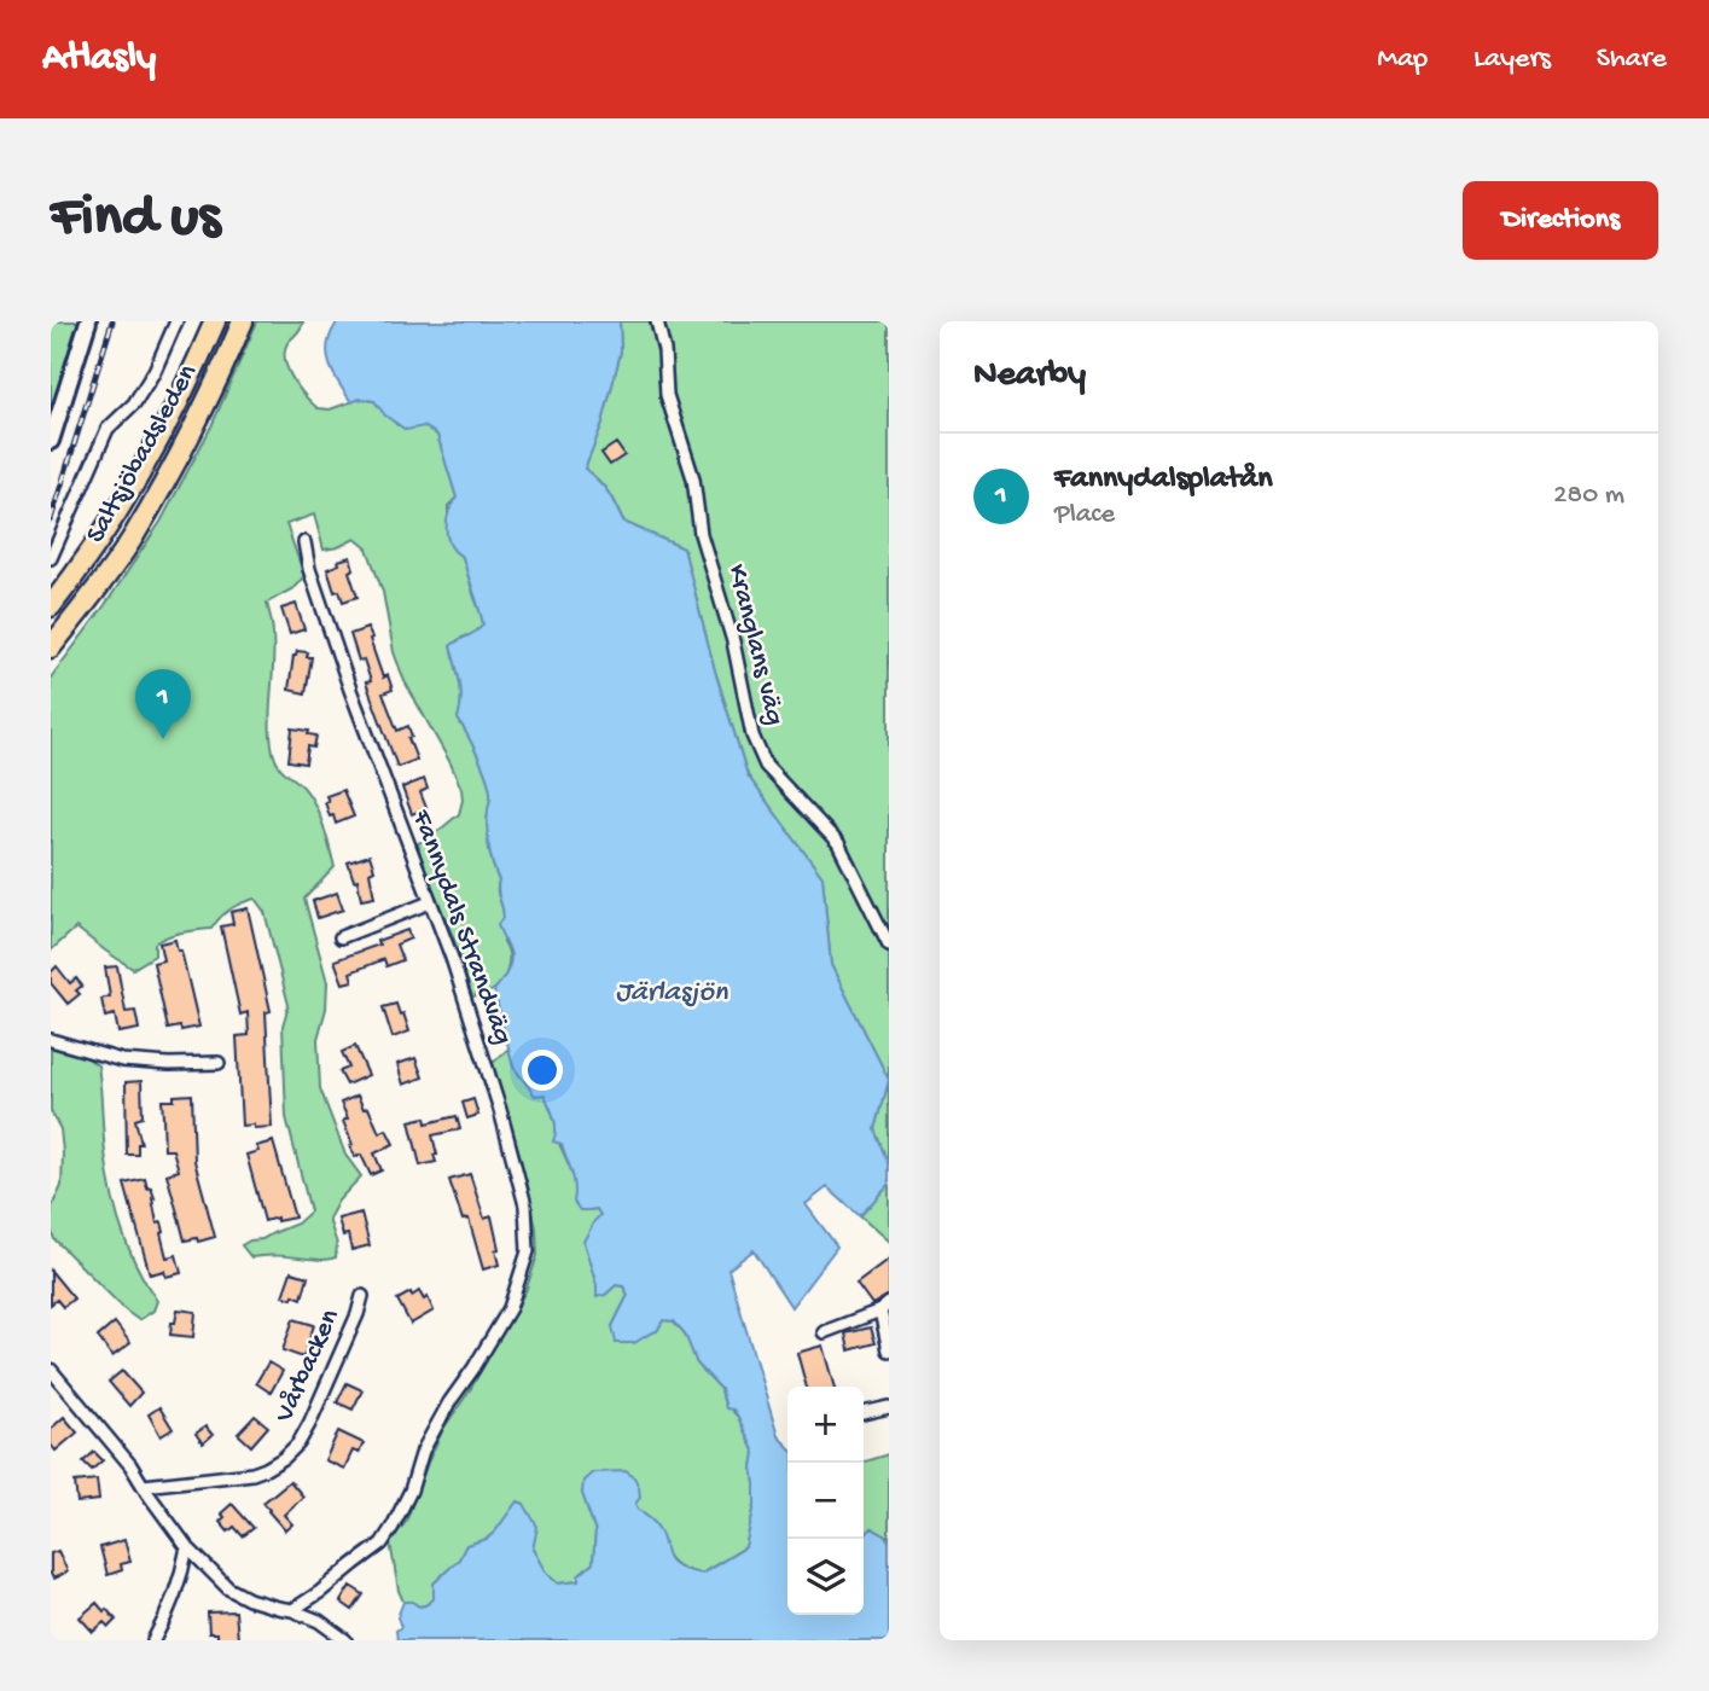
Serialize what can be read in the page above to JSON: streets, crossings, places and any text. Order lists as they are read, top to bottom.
{
  "streets": {
    "highway": ["Saltsjöbadsleden"],
    "street": ["Kranglans väg", "Fannydals Strandväg", "Vårbacken"]
  },
  "water": ["Järlasjön"],
  "page": {
    "header": "Atlasly",
    "nav": ["Map", "Layers", "Share"],
    "buttons": "Directions",
    "title": "Find us",
    "heading": "Nearby",
    "list": [
      {
        "mark": "1",
        "name": "Fannydalsplatån",
        "note": "Place",
        "value": "280 m"
      }
    ],
    "pins": "1",
    "map_buttons": ["+", "−"]
  }
}
